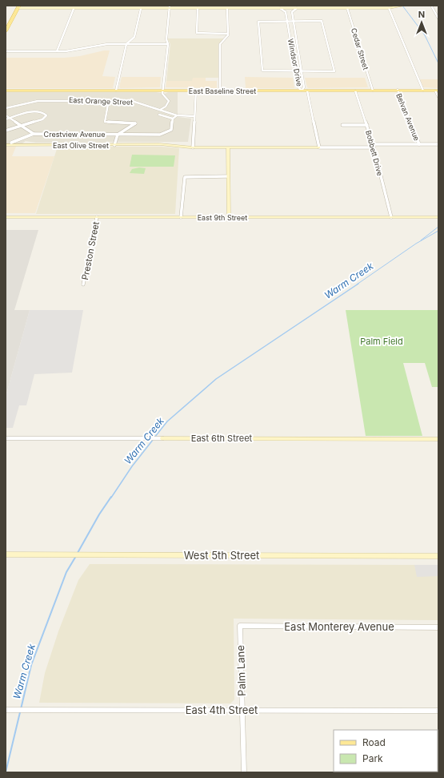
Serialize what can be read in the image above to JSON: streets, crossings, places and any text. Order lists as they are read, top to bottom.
{
  "streets": {
    "main road": ["East Baseline Street"],
    "street": [
      "Cedar Street",
      "Windsor Drive",
      "East Orange Street",
      "Belvan Avenue",
      "Crestview Avenue",
      "East Olive Street",
      "Bobbett Drive",
      "East 9th Street",
      "Preston Street",
      "East 6th Street",
      "West 5th Street",
      "East Monterey Avenue",
      "Palm Lane",
      "East 4th Street"
    ]
  },
  "crossings": [
    ["Cedar Street", "East Baseline Street"],
    ["Windsor Drive", "East Baseline Street"],
    ["East Baseline Street", "Belvan Avenue"],
    ["East Baseline Street", "Bobbett Drive"],
    ["East Orange Street", "Crestview Avenue"],
    ["Bobbett Drive", "East 9th Street"],
    ["East 9th Street", "Preston Street"],
    ["East Monterey Avenue", "Palm Lane"],
    ["Palm Lane", "East 4th Street"]
  ],
  "water": ["Warm Creek"],
  "parks": ["Palm Field"],
  "legend": ["Road", "Park"],
  "north": "top"
}
